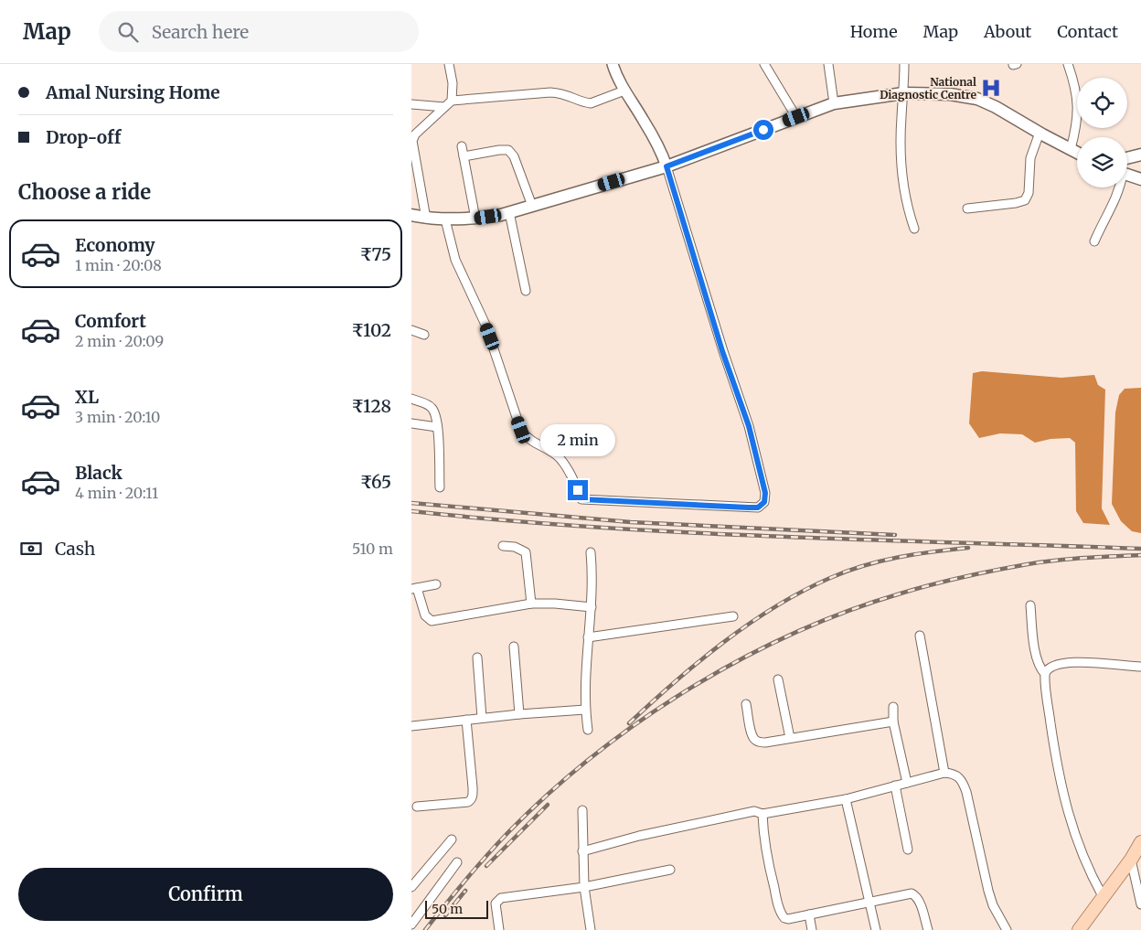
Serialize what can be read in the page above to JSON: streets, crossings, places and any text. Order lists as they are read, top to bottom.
{
  "places": {
    "hospital": ["National Diagnostic Centre"]
  },
  "scale_bar": "50 m",
  "page": {
    "header": "Map",
    "search": "Search here",
    "nav": [
      "Home",
      "Map",
      "About",
      "Contact"
    ],
    "banner": ["Amal Nursing Home", "Drop-off"],
    "heading": "Choose a ride",
    "list": [
      {
        "name": "Economy",
        "note": "1 min · 20:08",
        "value": "₹75"
      },
      {
        "name": "Comfort",
        "note": "2 min · 20:09",
        "value": "₹102"
      },
      {
        "name": "XL",
        "note": "3 min · 20:10",
        "value": "₹128"
      },
      {
        "name": "Black",
        "note": "4 min · 20:11",
        "value": "₹65"
      }
    ],
    "bubble": "2 min",
    "pay": ["Cash", "510 m"],
    "buttons": "Confirm",
    "scale": "50 m"
  }
}
